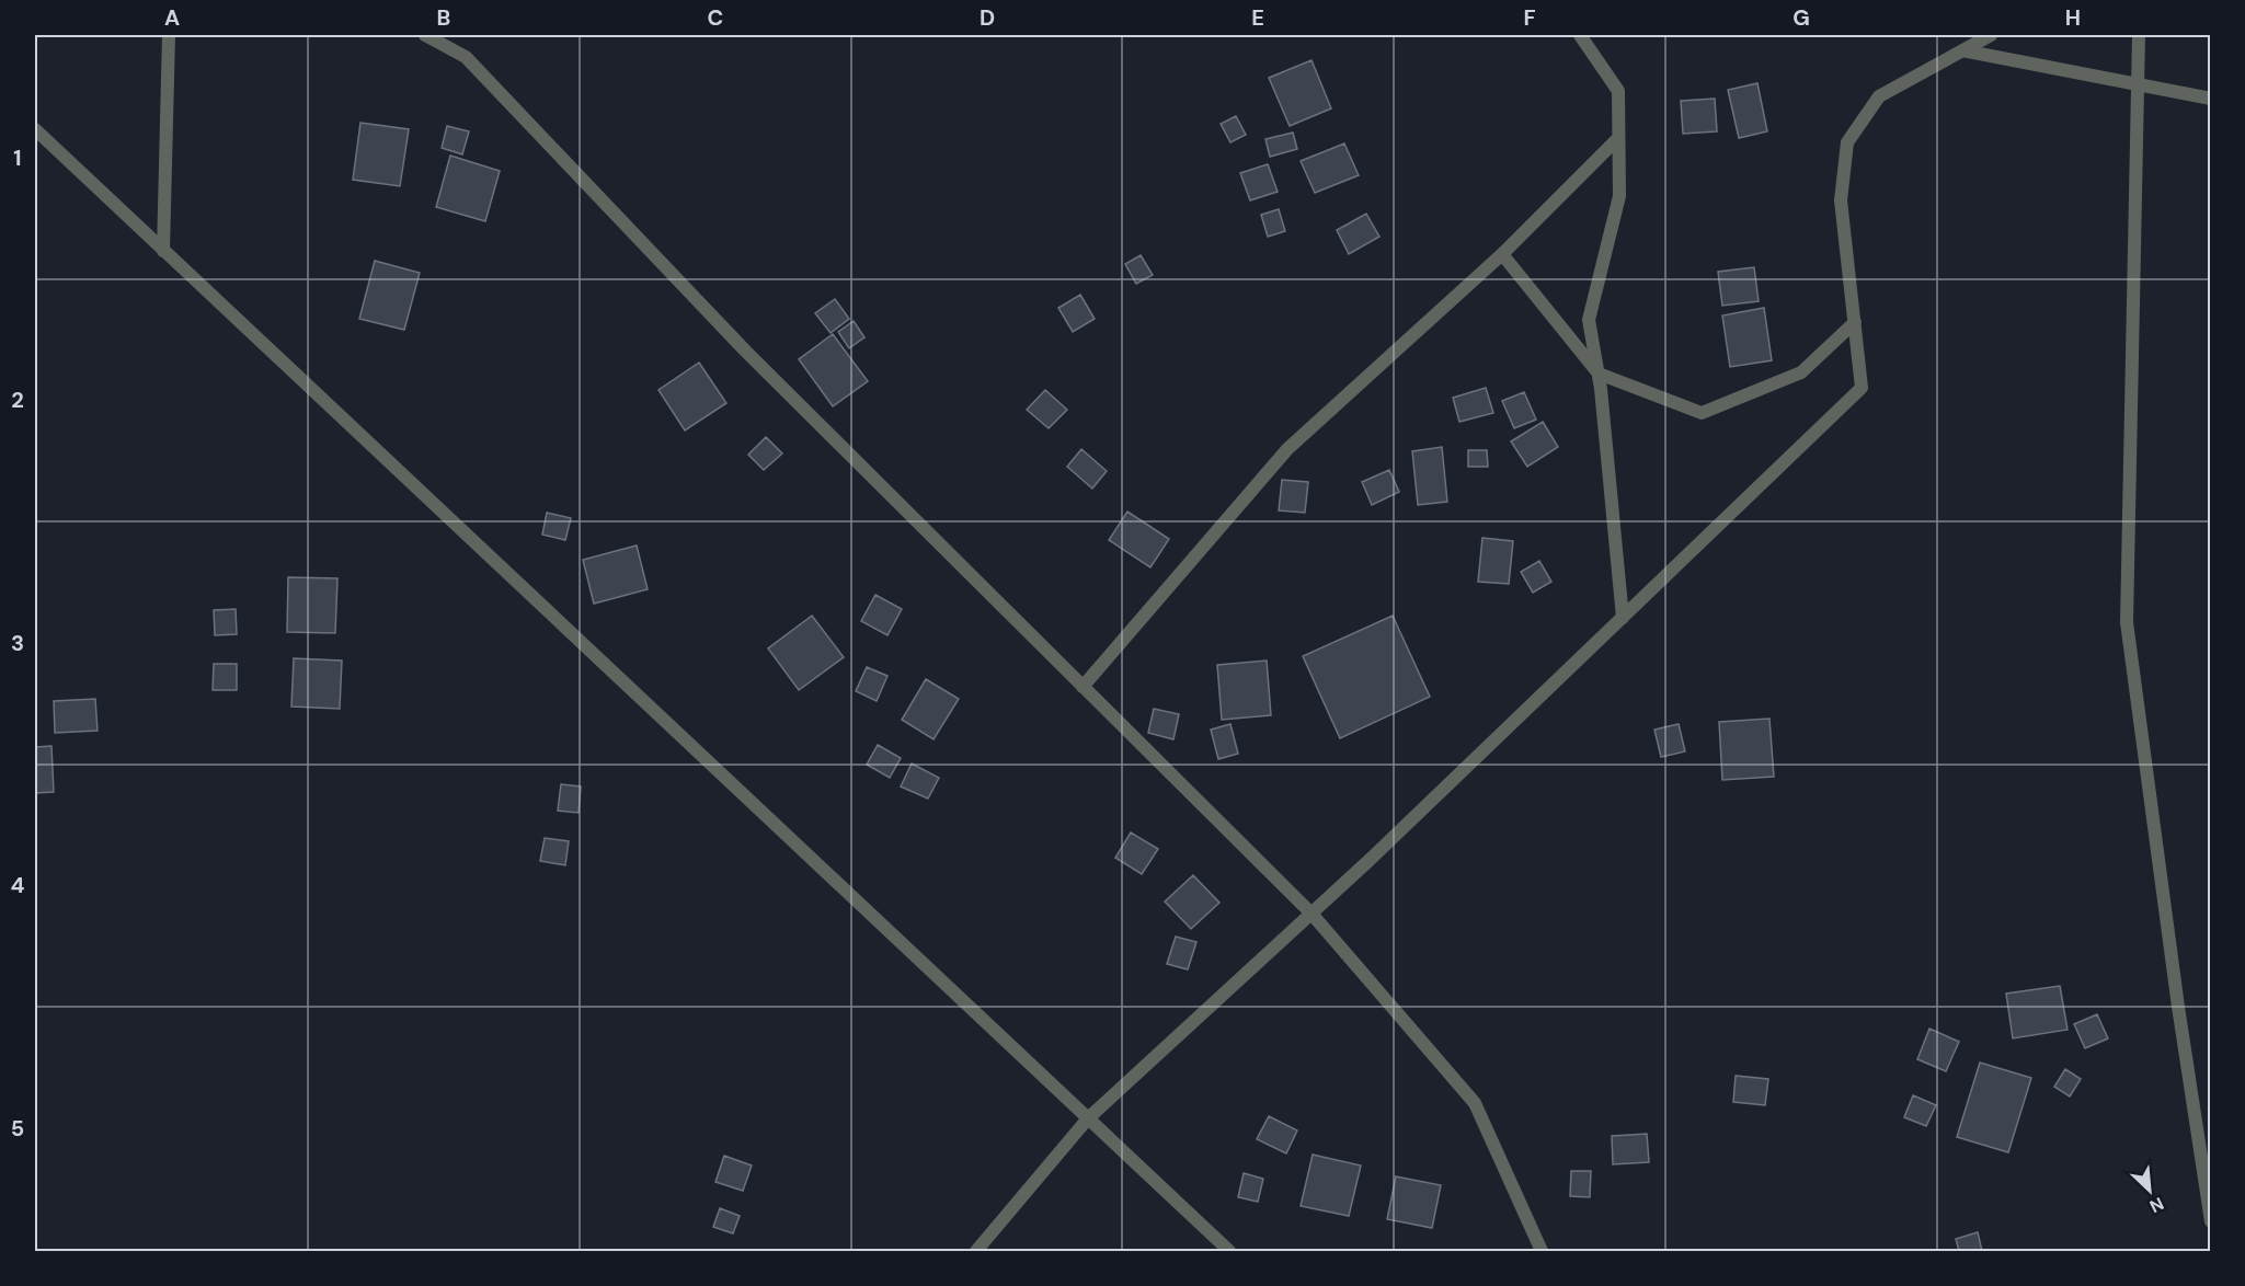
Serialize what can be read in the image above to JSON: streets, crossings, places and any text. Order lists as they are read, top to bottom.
{
  "north": "bottom right",
  "grid": {
    "columns": [
      "A",
      "B",
      "C",
      "D",
      "E",
      "F",
      "G",
      "H"
    ],
    "rows": [
      "1",
      "2",
      "3",
      "4",
      "5"
    ]
  }
}
